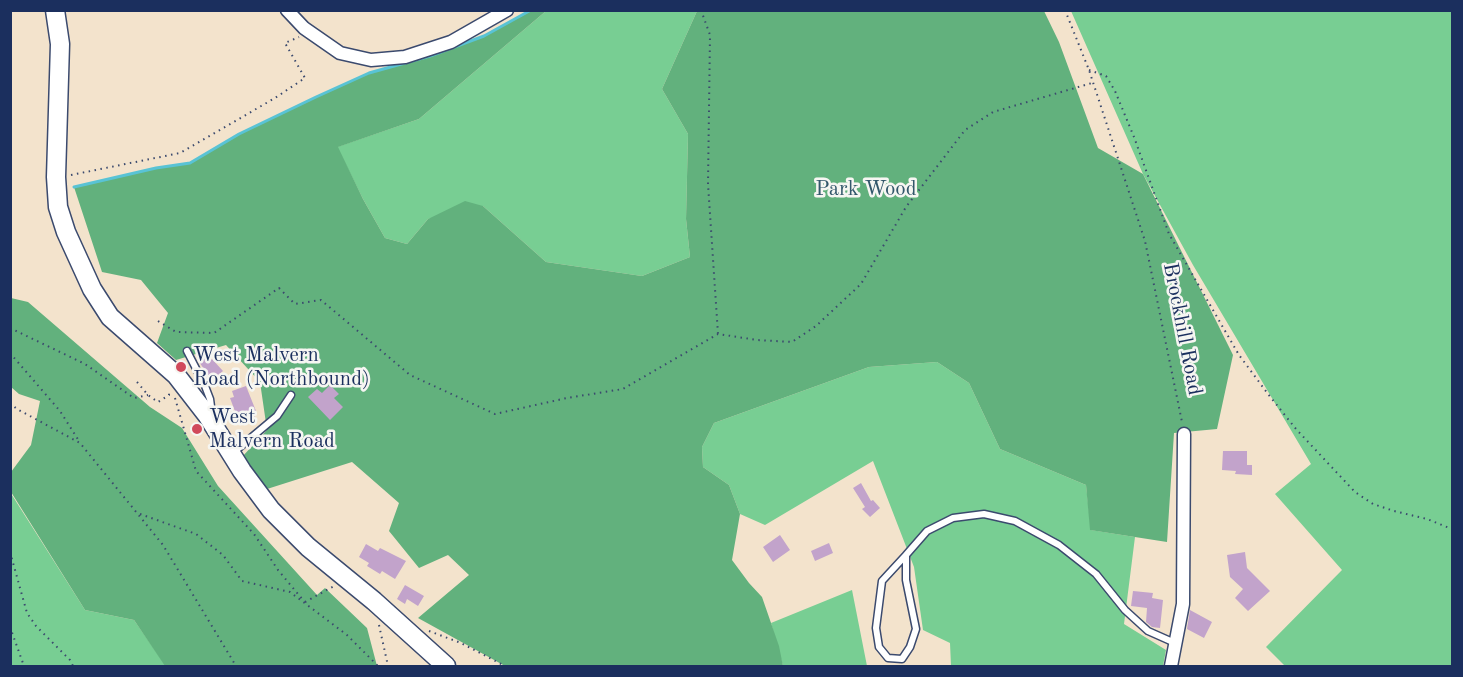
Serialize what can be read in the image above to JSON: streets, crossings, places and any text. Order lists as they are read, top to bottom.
{
  "streets": {
    "path": ["Brockhill Road"]
  },
  "parks": ["Park Wood"],
  "places": ["West Malvern Road (Northbound)", "West Malvern Road"]
}
